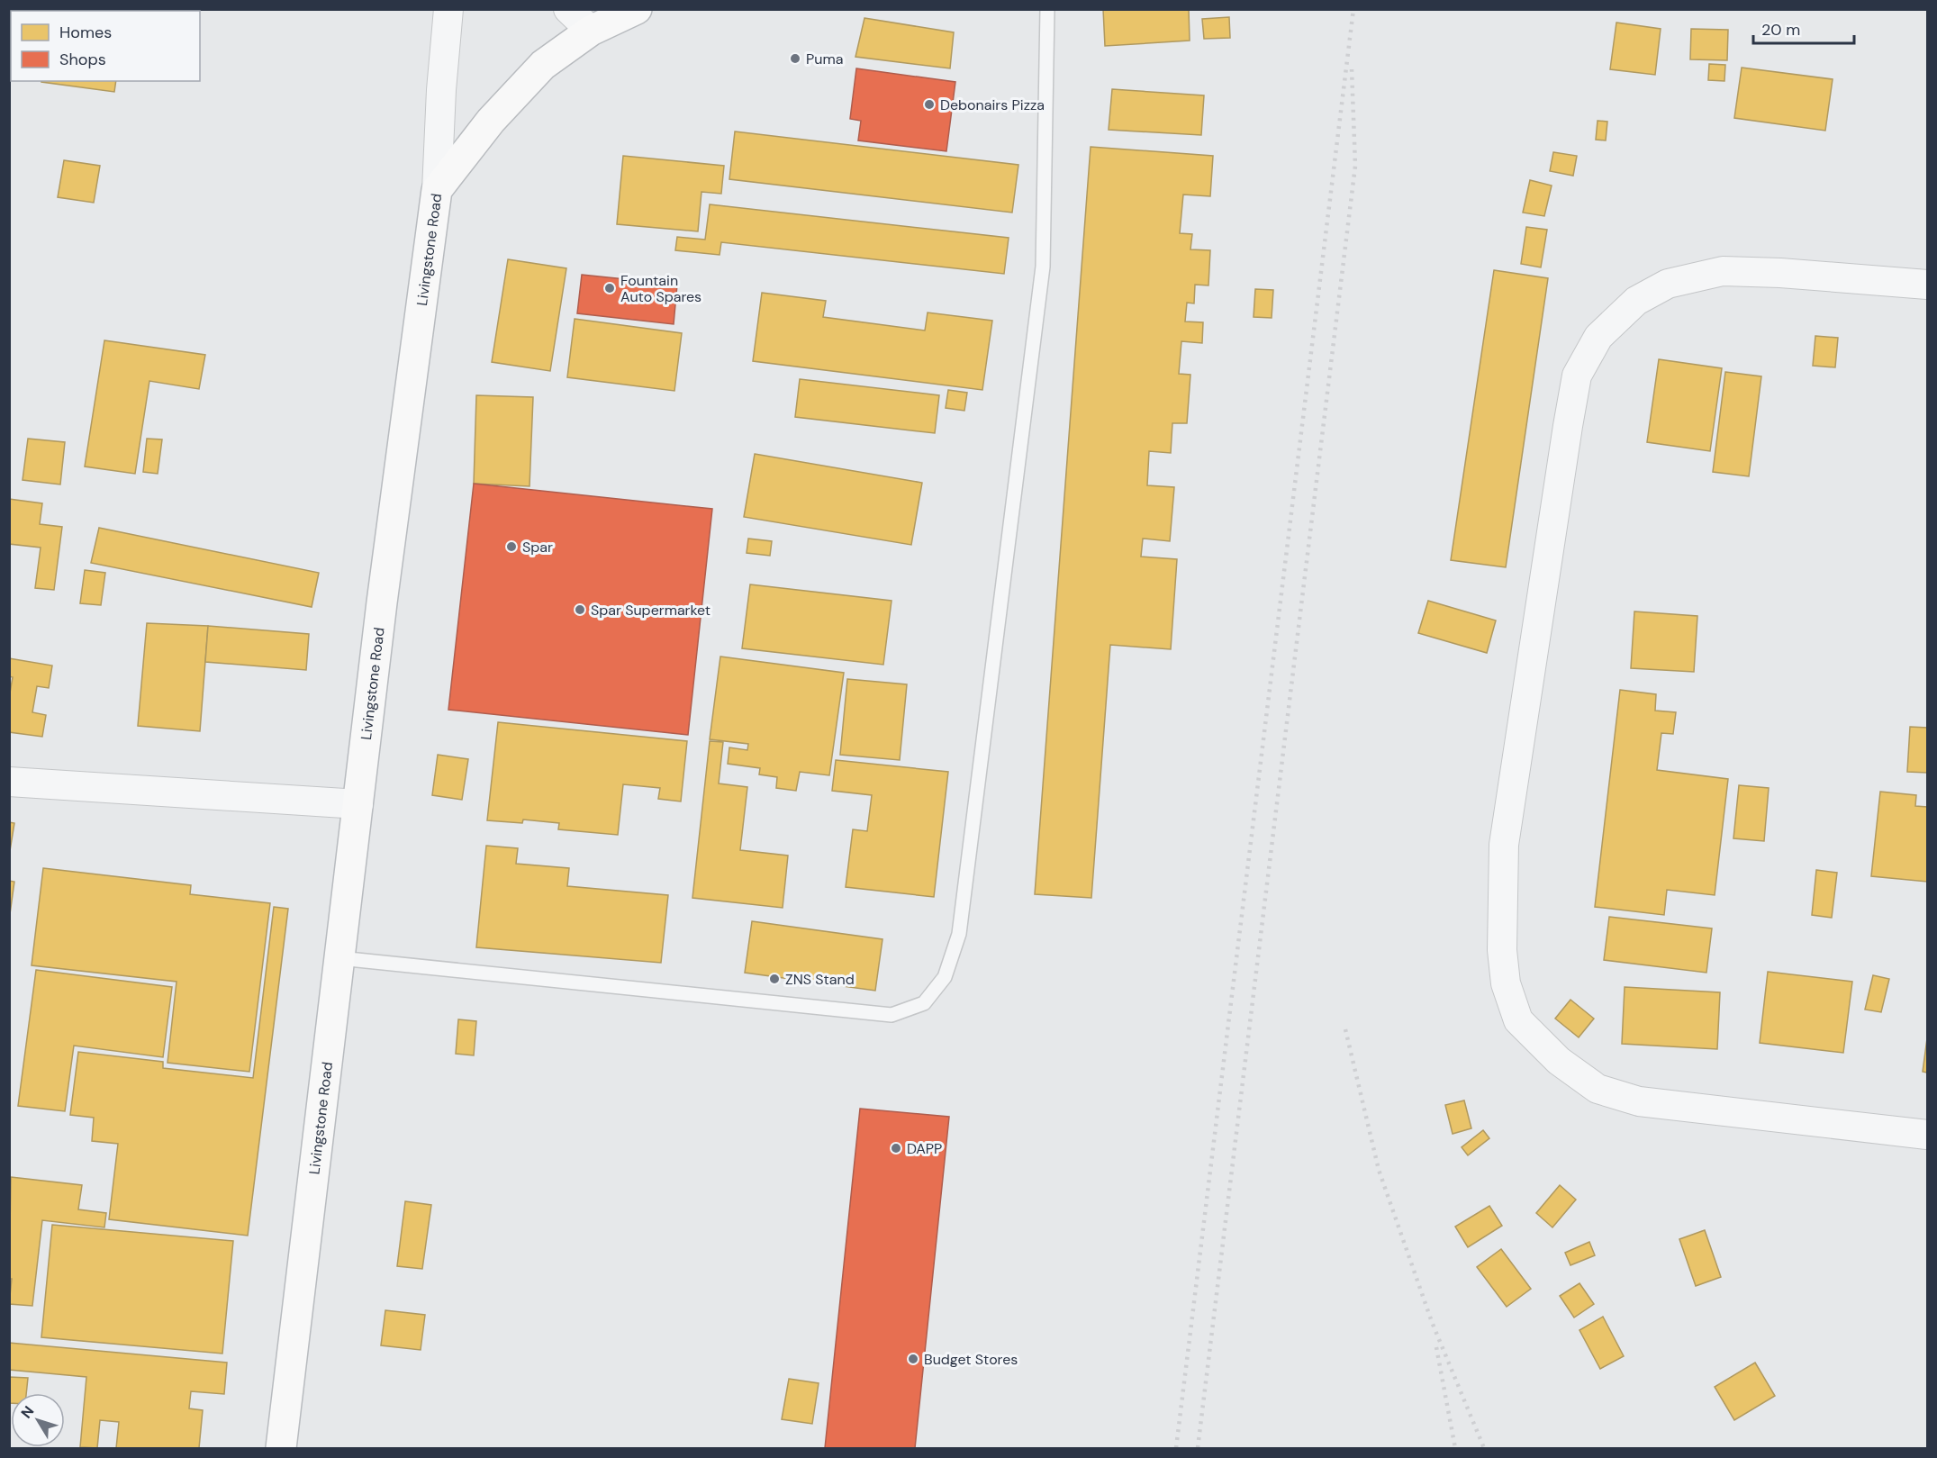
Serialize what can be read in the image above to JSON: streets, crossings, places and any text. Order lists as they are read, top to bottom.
{
  "streets": {
    "highway": ["Livingstone Road"]
  },
  "places": [
    "Puma",
    "Debonairs Pizza",
    "Fountain Auto Spares",
    "Spar",
    "Spar Supermarket",
    "ZNS Stand",
    "DAPP",
    "Budget Stores"
  ],
  "legend": ["Homes", "Shops"],
  "scale_bar": "20 m",
  "north": "top left"
}
